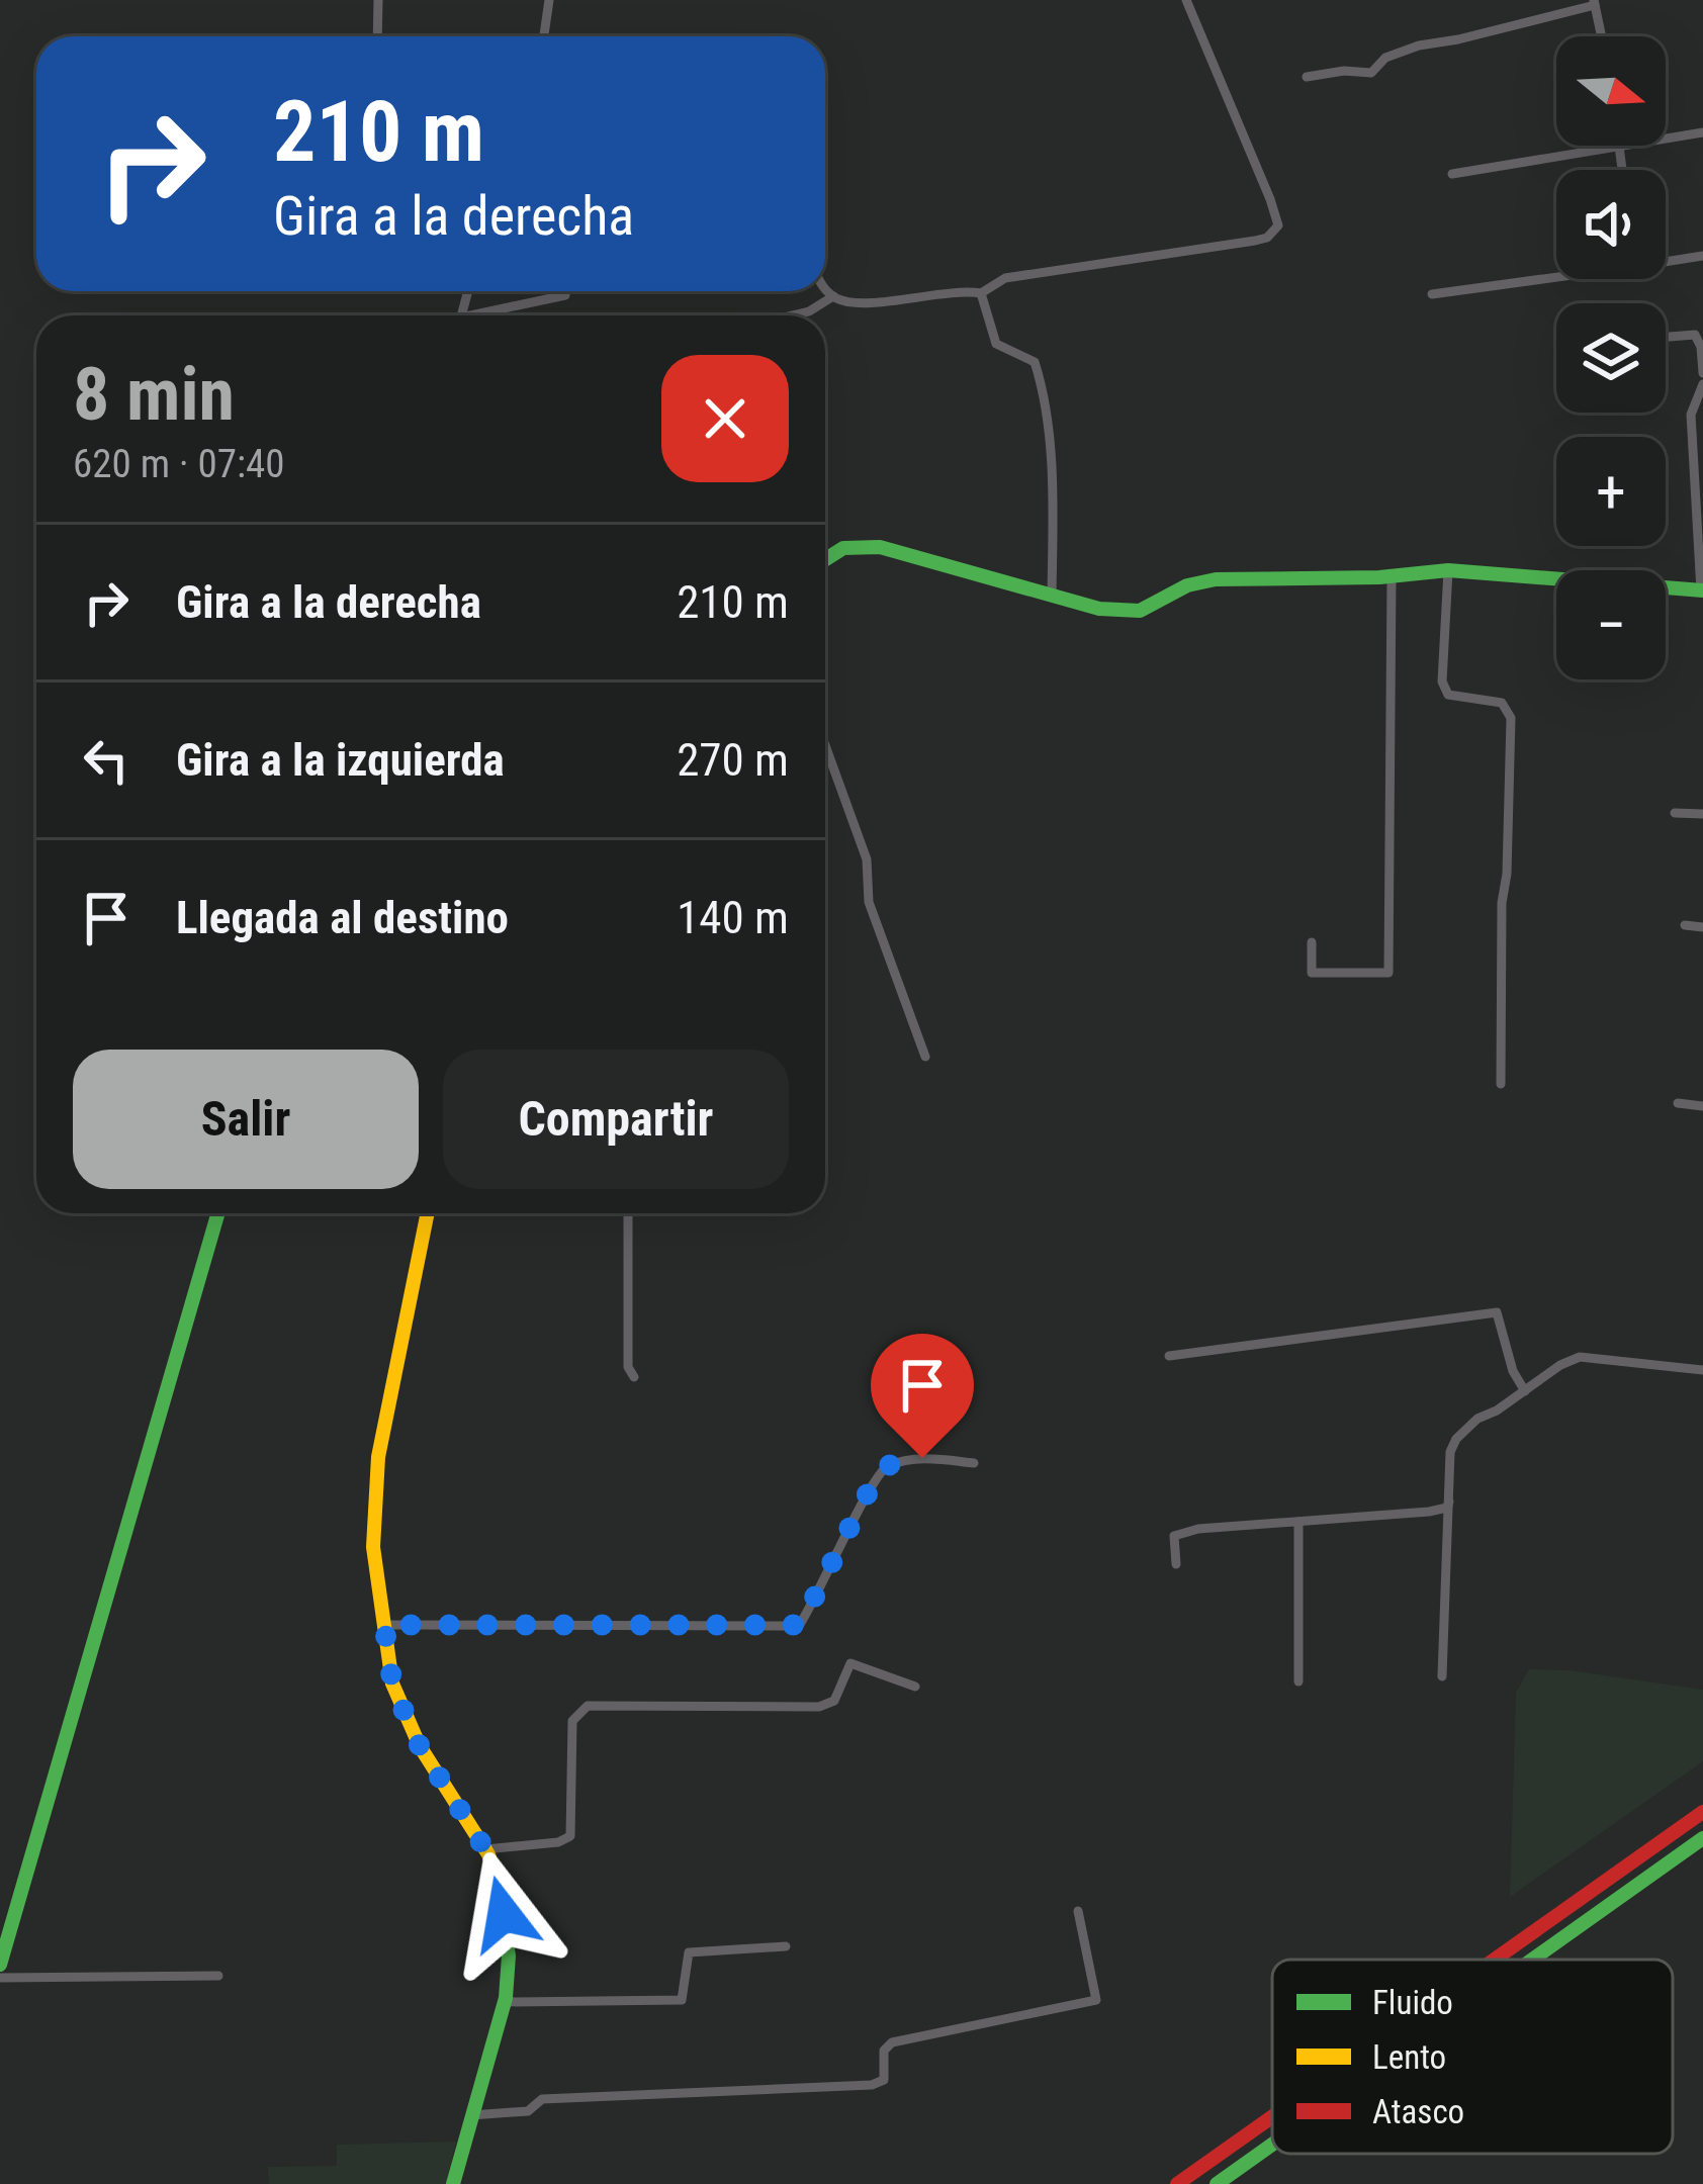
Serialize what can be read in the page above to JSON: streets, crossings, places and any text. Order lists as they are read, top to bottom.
{
  "legend": ["Fluido", "Lento", "Atasco"],
  "north": "right",
  "page": {
    "map_buttons": ["+", "−"],
    "turn": ["210 m", "Gira a la derecha"],
    "heading": ["8 min", "620 m · 07:40"],
    "list": [
      {
        "name": "Gira a la derecha",
        "value": "210 m"
      },
      {
        "name": "Gira a la izquierda",
        "value": "270 m"
      },
      {
        "name": "Llegada al destino",
        "value": "140 m"
      }
    ],
    "buttons": ["Salir", "Compartir"]
  }
}
